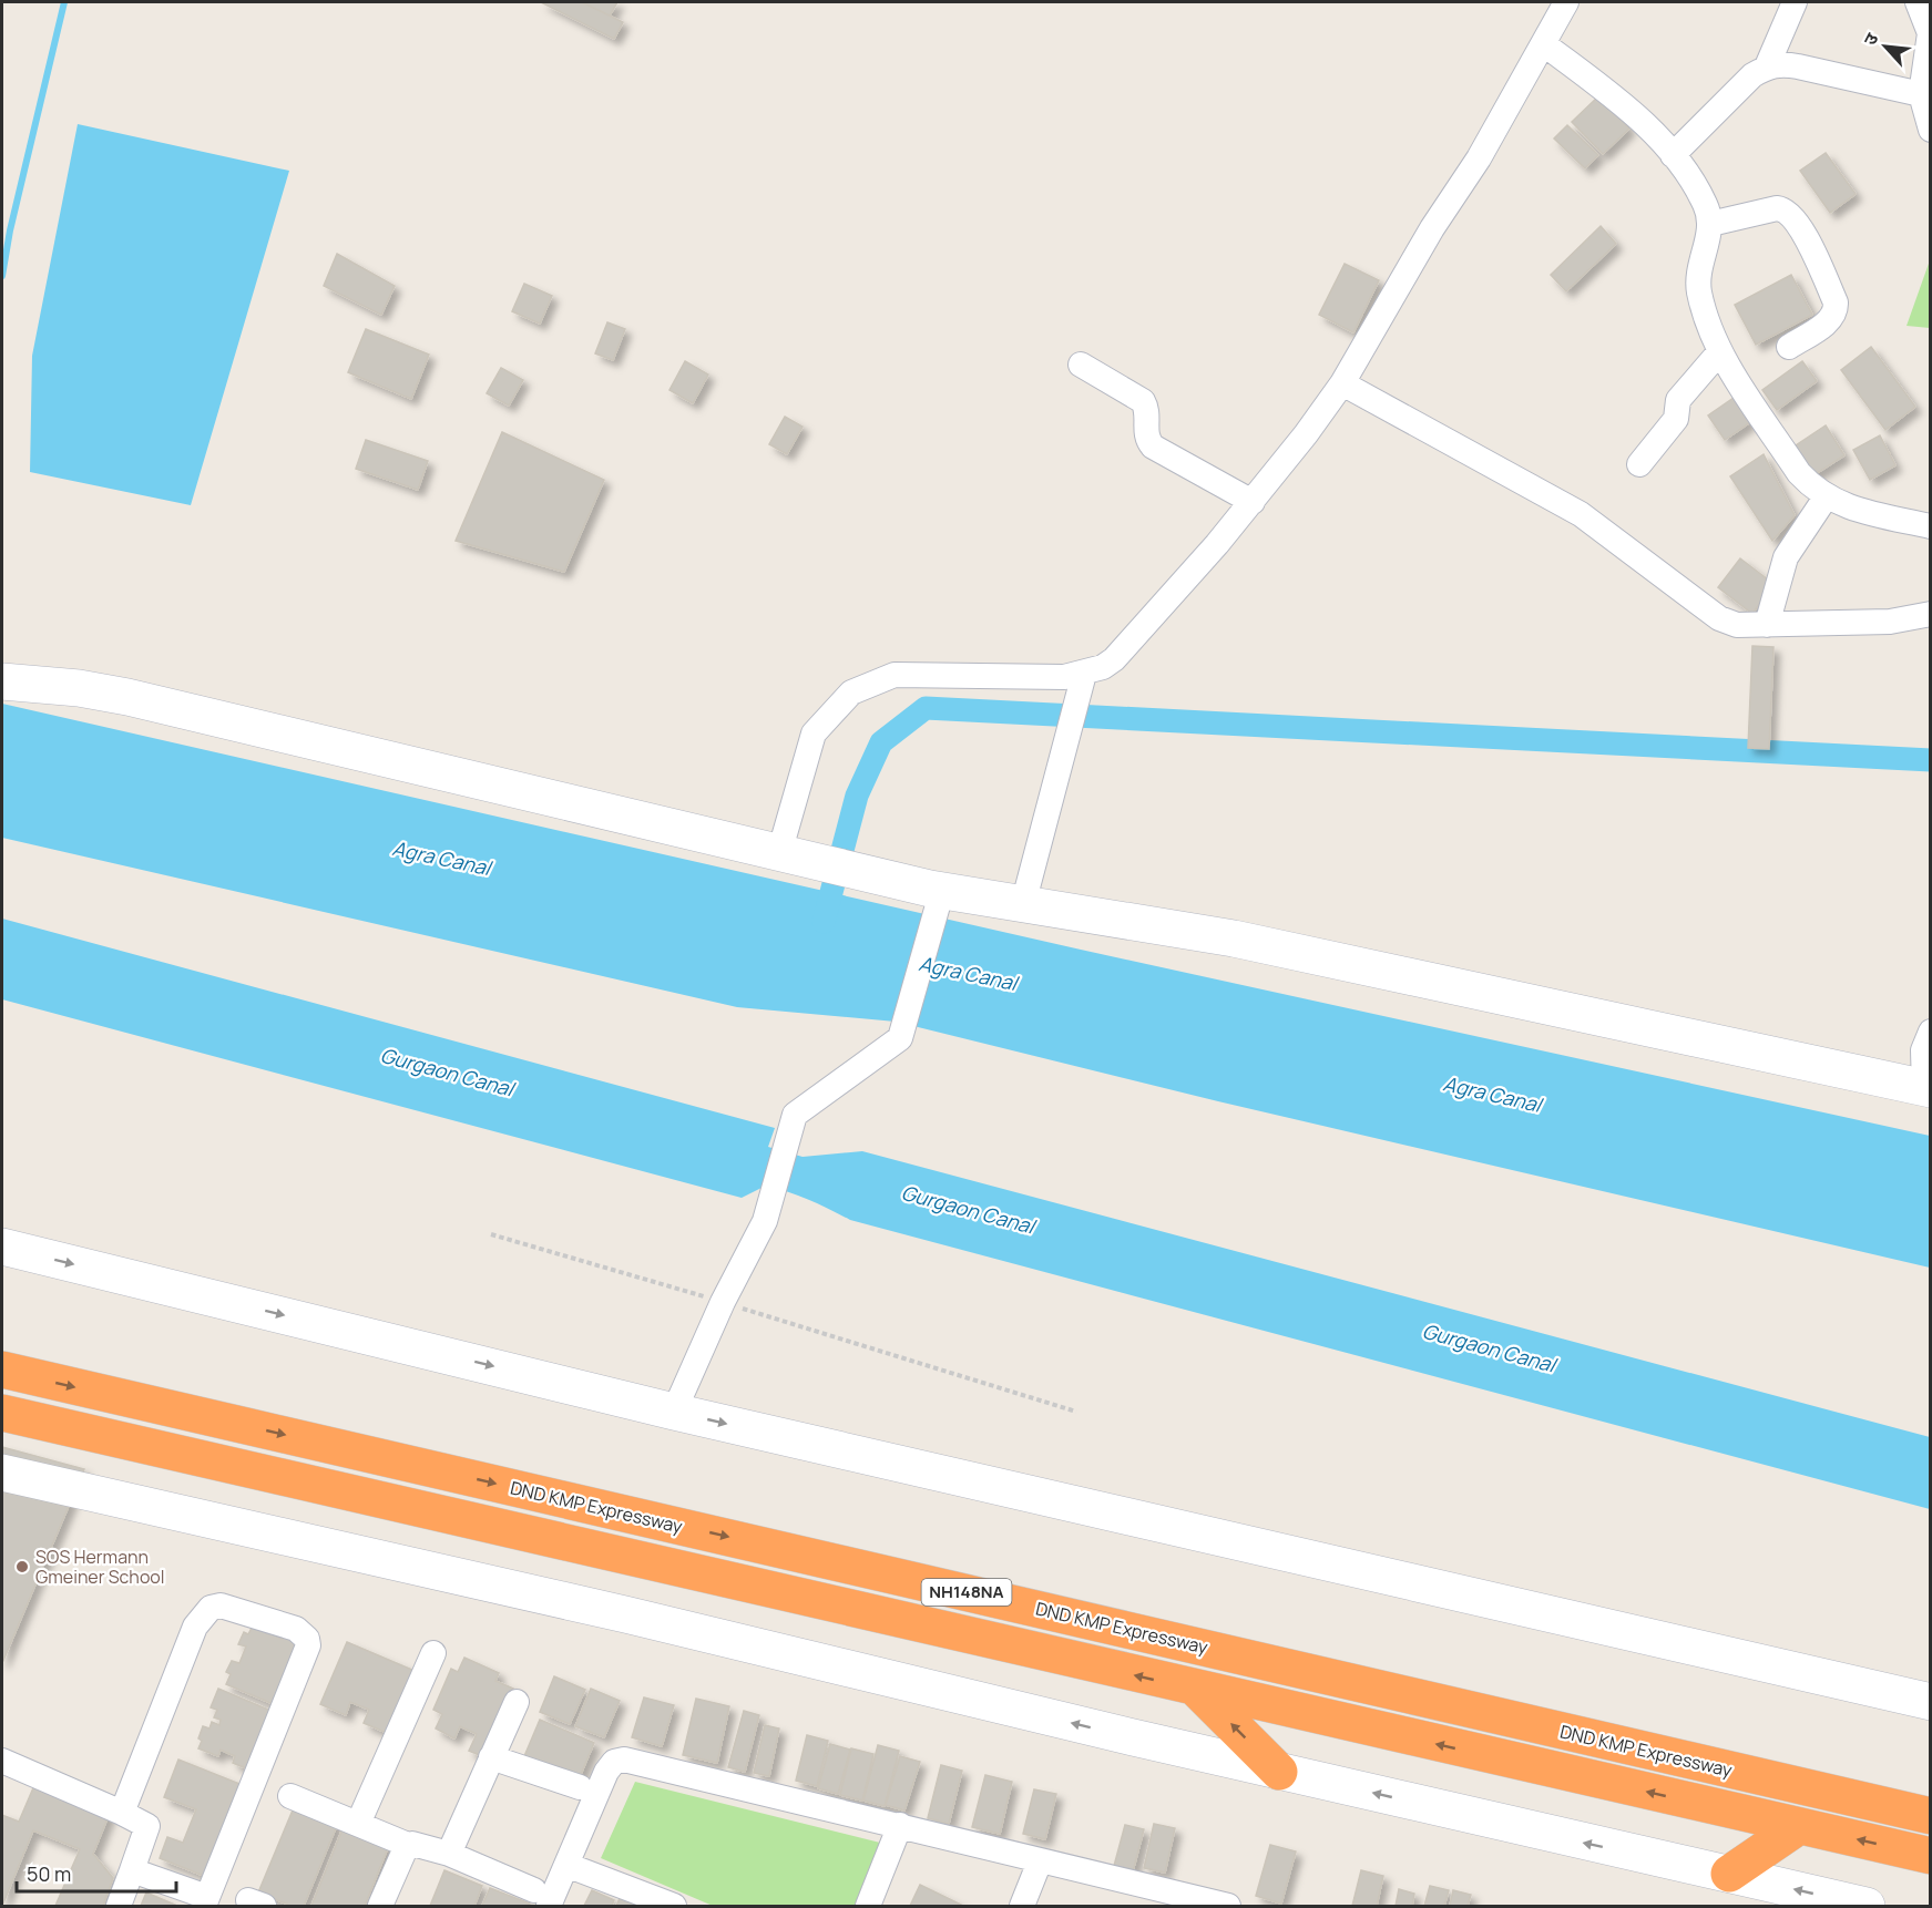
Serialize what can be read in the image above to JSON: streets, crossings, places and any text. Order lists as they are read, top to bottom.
{
  "streets": {
    "highway": ["DND KMP Expressway", "NH148NA"]
  },
  "water": ["Agra Canal", "Gurgaon Canal"],
  "places": ["SOS Hermann Gmeiner School"],
  "scale_bar": "50 m",
  "north": "top left"
}
